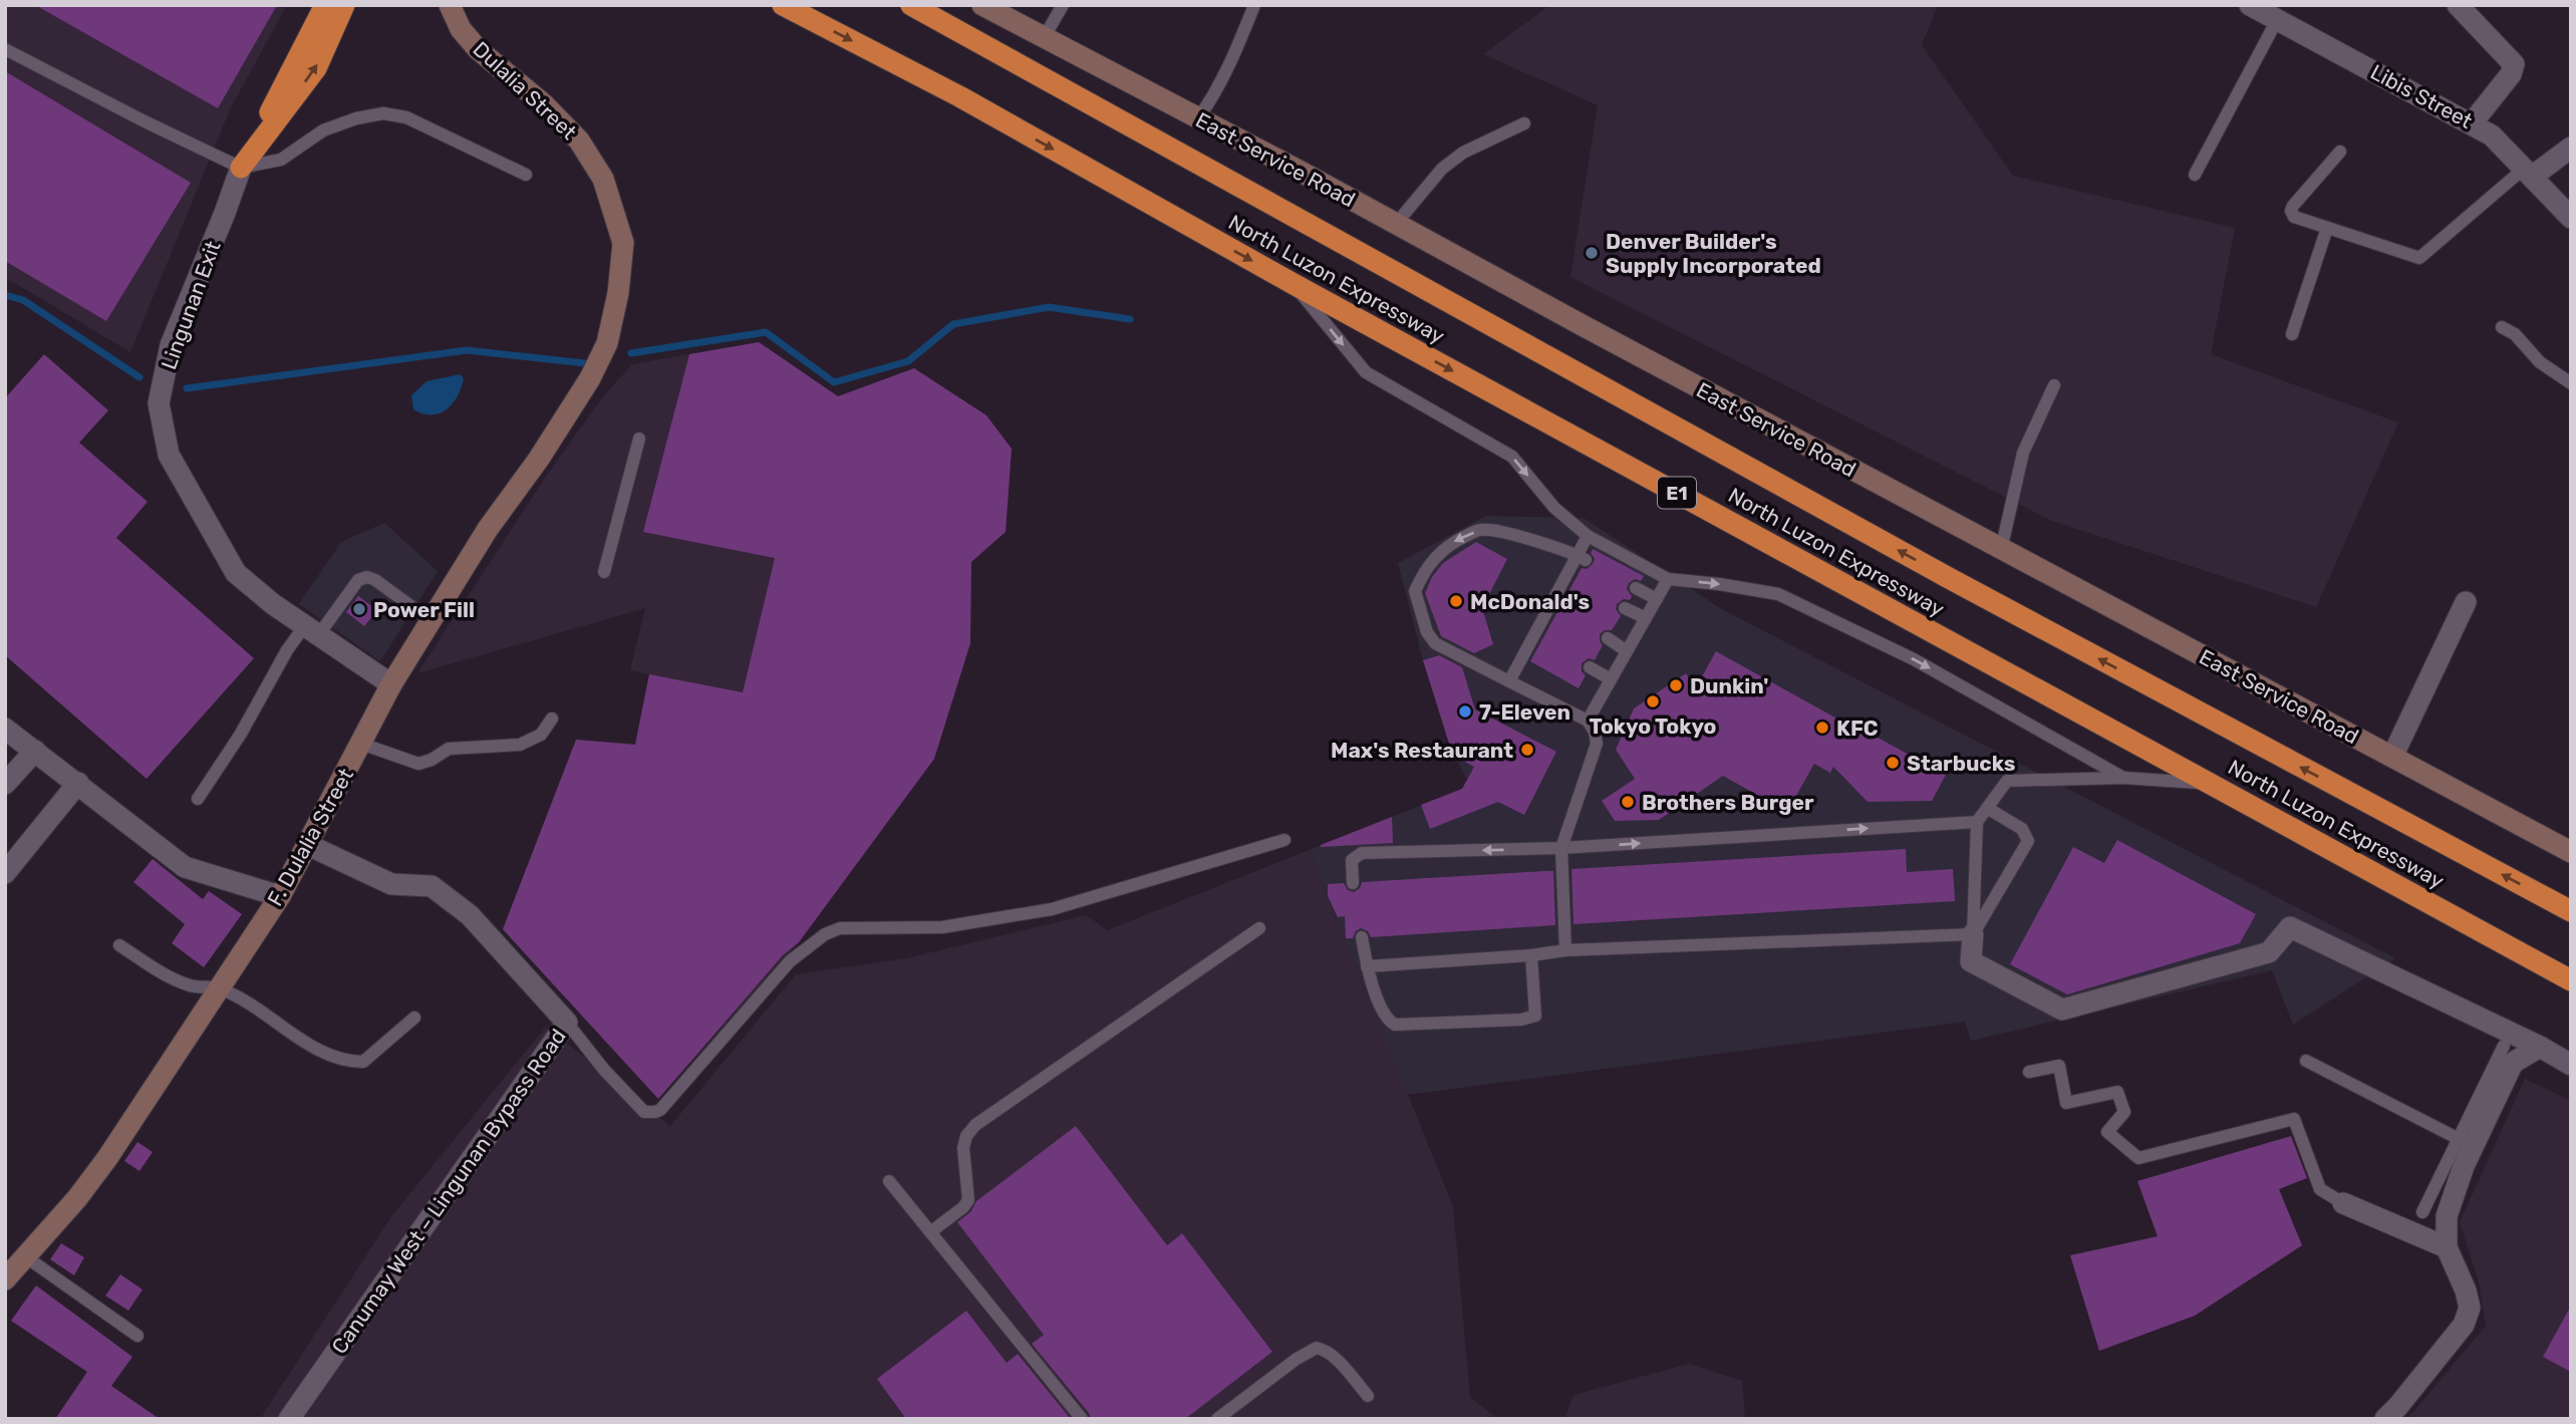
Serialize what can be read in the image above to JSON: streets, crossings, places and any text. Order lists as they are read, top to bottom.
{
  "streets": {
    "highway": ["North Luzon Expressway", "E1"],
    "street": [
      "Dulalia Street",
      "Libis Street",
      "East Service Road",
      "Lingunan Exit",
      "F. Dulalia Street",
      "Canumay West – Lingunan Bypass Road"
    ]
  },
  "crossings": [
    ["Dulalia Street", "F. Dulalia Street"],
    ["Lingunan Exit", "F. Dulalia Street"],
    ["F. Dulalia Street", "Canumay West – Lingunan Bypass Road"]
  ],
  "places": [
    "Denver Builder's Supply Incorporated",
    "McDonald's",
    "Power Fill",
    "Dunkin'",
    "Tokyo Tokyo",
    "7-Eleven",
    "KFC",
    "Max's Restaurant",
    "Starbucks",
    "Brothers Burger"
  ]
}
